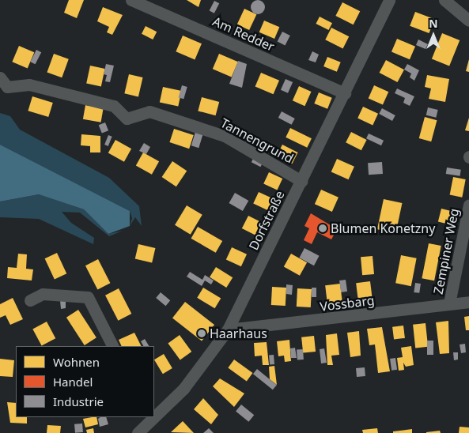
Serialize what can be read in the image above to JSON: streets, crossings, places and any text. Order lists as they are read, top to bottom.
{
  "streets": {
    "street": [
      "Am Redder",
      "Tannengrund",
      "Dorfstraße",
      "Zempiner Weg",
      "Vossbarg"
    ]
  },
  "crossings": [
    ["Am Redder", "Dorfstraße"],
    ["Tannengrund", "Dorfstraße"],
    ["Dorfstraße", "Vossbarg"],
    ["Zempiner Weg", "Vossbarg"]
  ],
  "places": ["Blumen Konetzny", "Haarhaus"],
  "legend": ["Wohnen", "Handel", "Industrie"],
  "north": "top"
}
